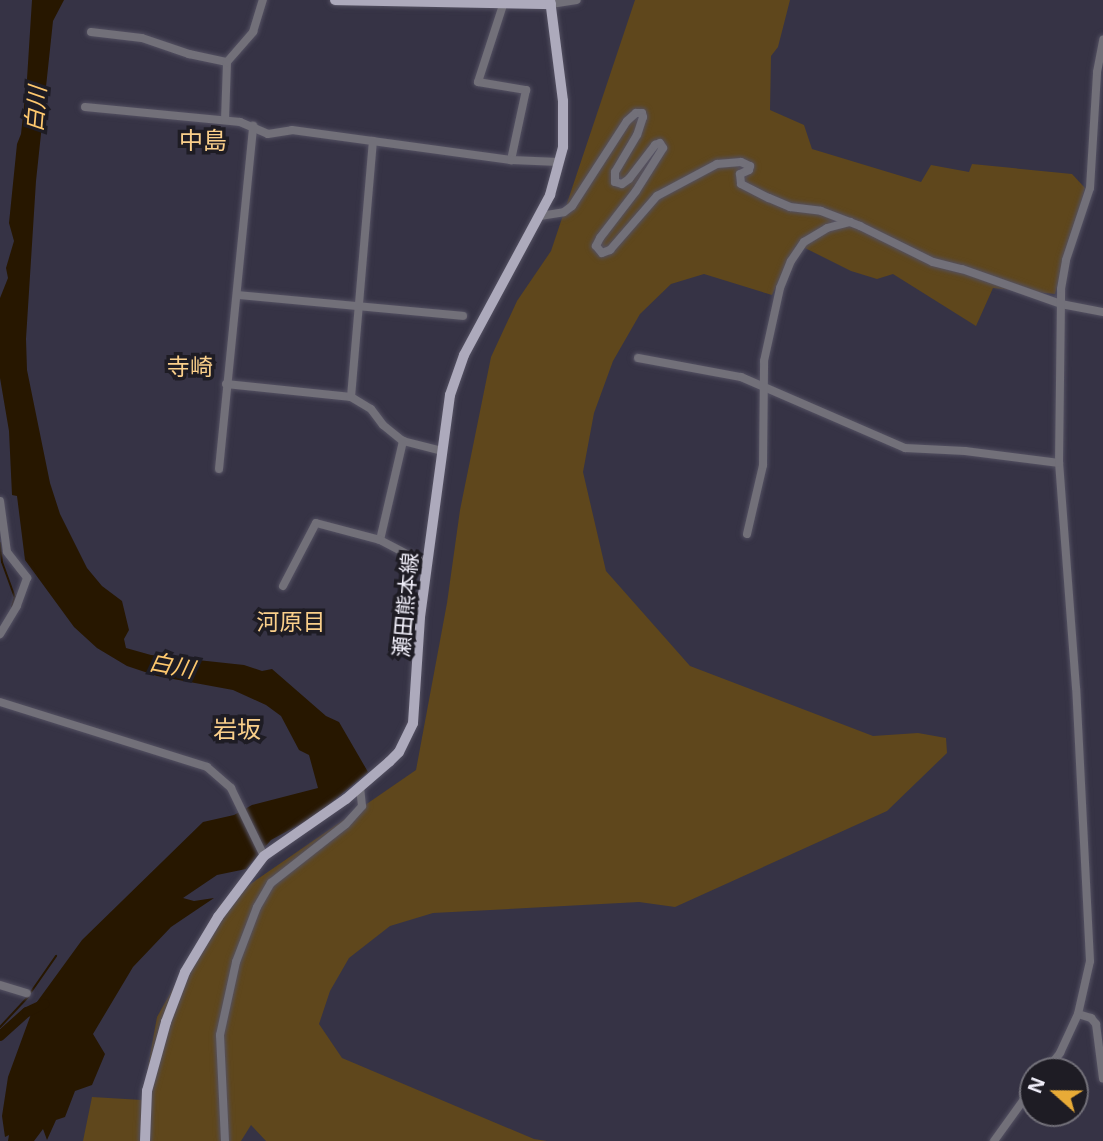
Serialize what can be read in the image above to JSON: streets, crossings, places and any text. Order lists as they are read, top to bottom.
{
  "streets": {
    "main road": ["瀬田熊本線"]
  },
  "districts": [
    "中島",
    "寺崎",
    "河原目",
    "岩坂"
  ],
  "water": ["白川"],
  "north": "left"
}
